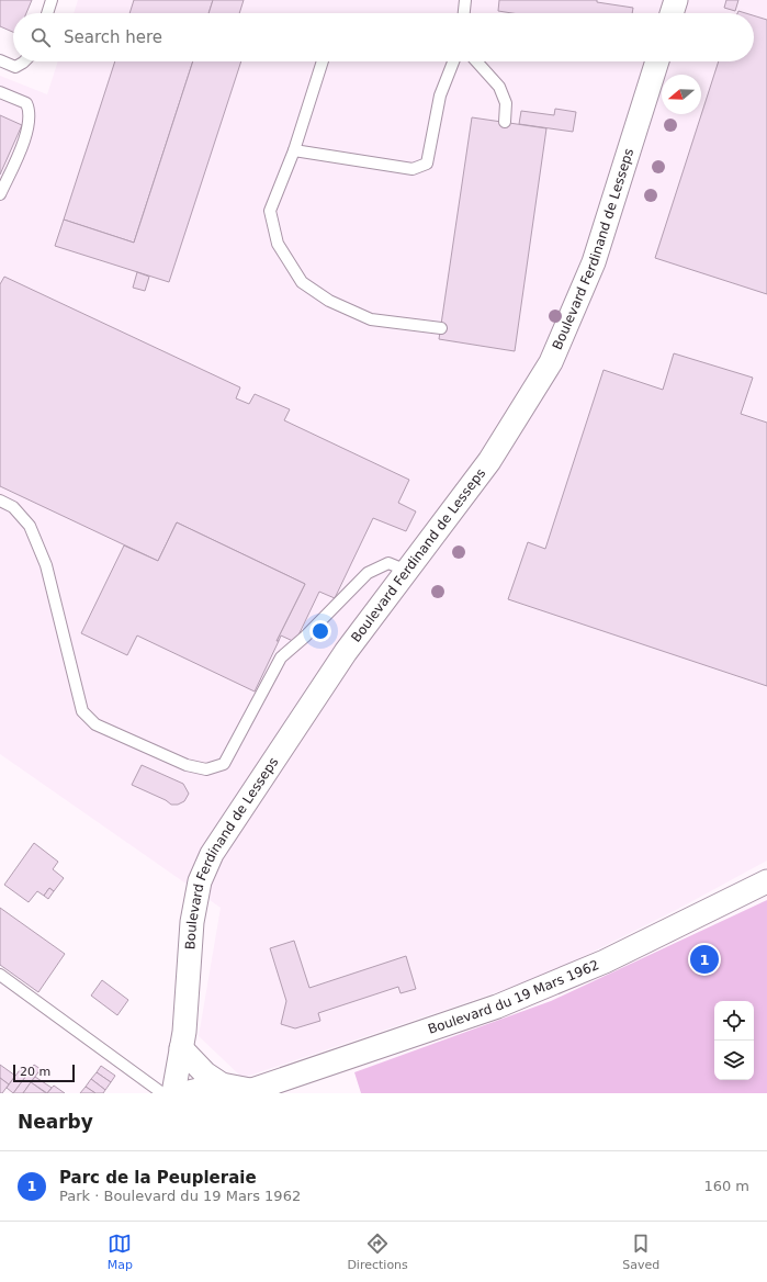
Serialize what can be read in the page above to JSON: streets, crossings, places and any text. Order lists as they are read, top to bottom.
{
  "streets": {
    "street": ["Boulevard Ferdinand de Lesseps", "Boulevard du 19 Mars 1962"]
  },
  "crossings": [
    ["Boulevard Ferdinand de Lesseps", "Boulevard du 19 Mars 1962"]
  ],
  "scale_bar": "20 m",
  "north": "left",
  "page": {
    "search": "Search here",
    "pins": "1",
    "scale": "20 m",
    "heading": "Nearby",
    "list": [
      {
        "mark": "1",
        "name": "Parc de la Peupleraie",
        "note": "Park · Boulevard du 19 Mars 1962",
        "value": "160 m"
      }
    ],
    "nav": ["Map", "Directions", "Saved"]
  }
}
